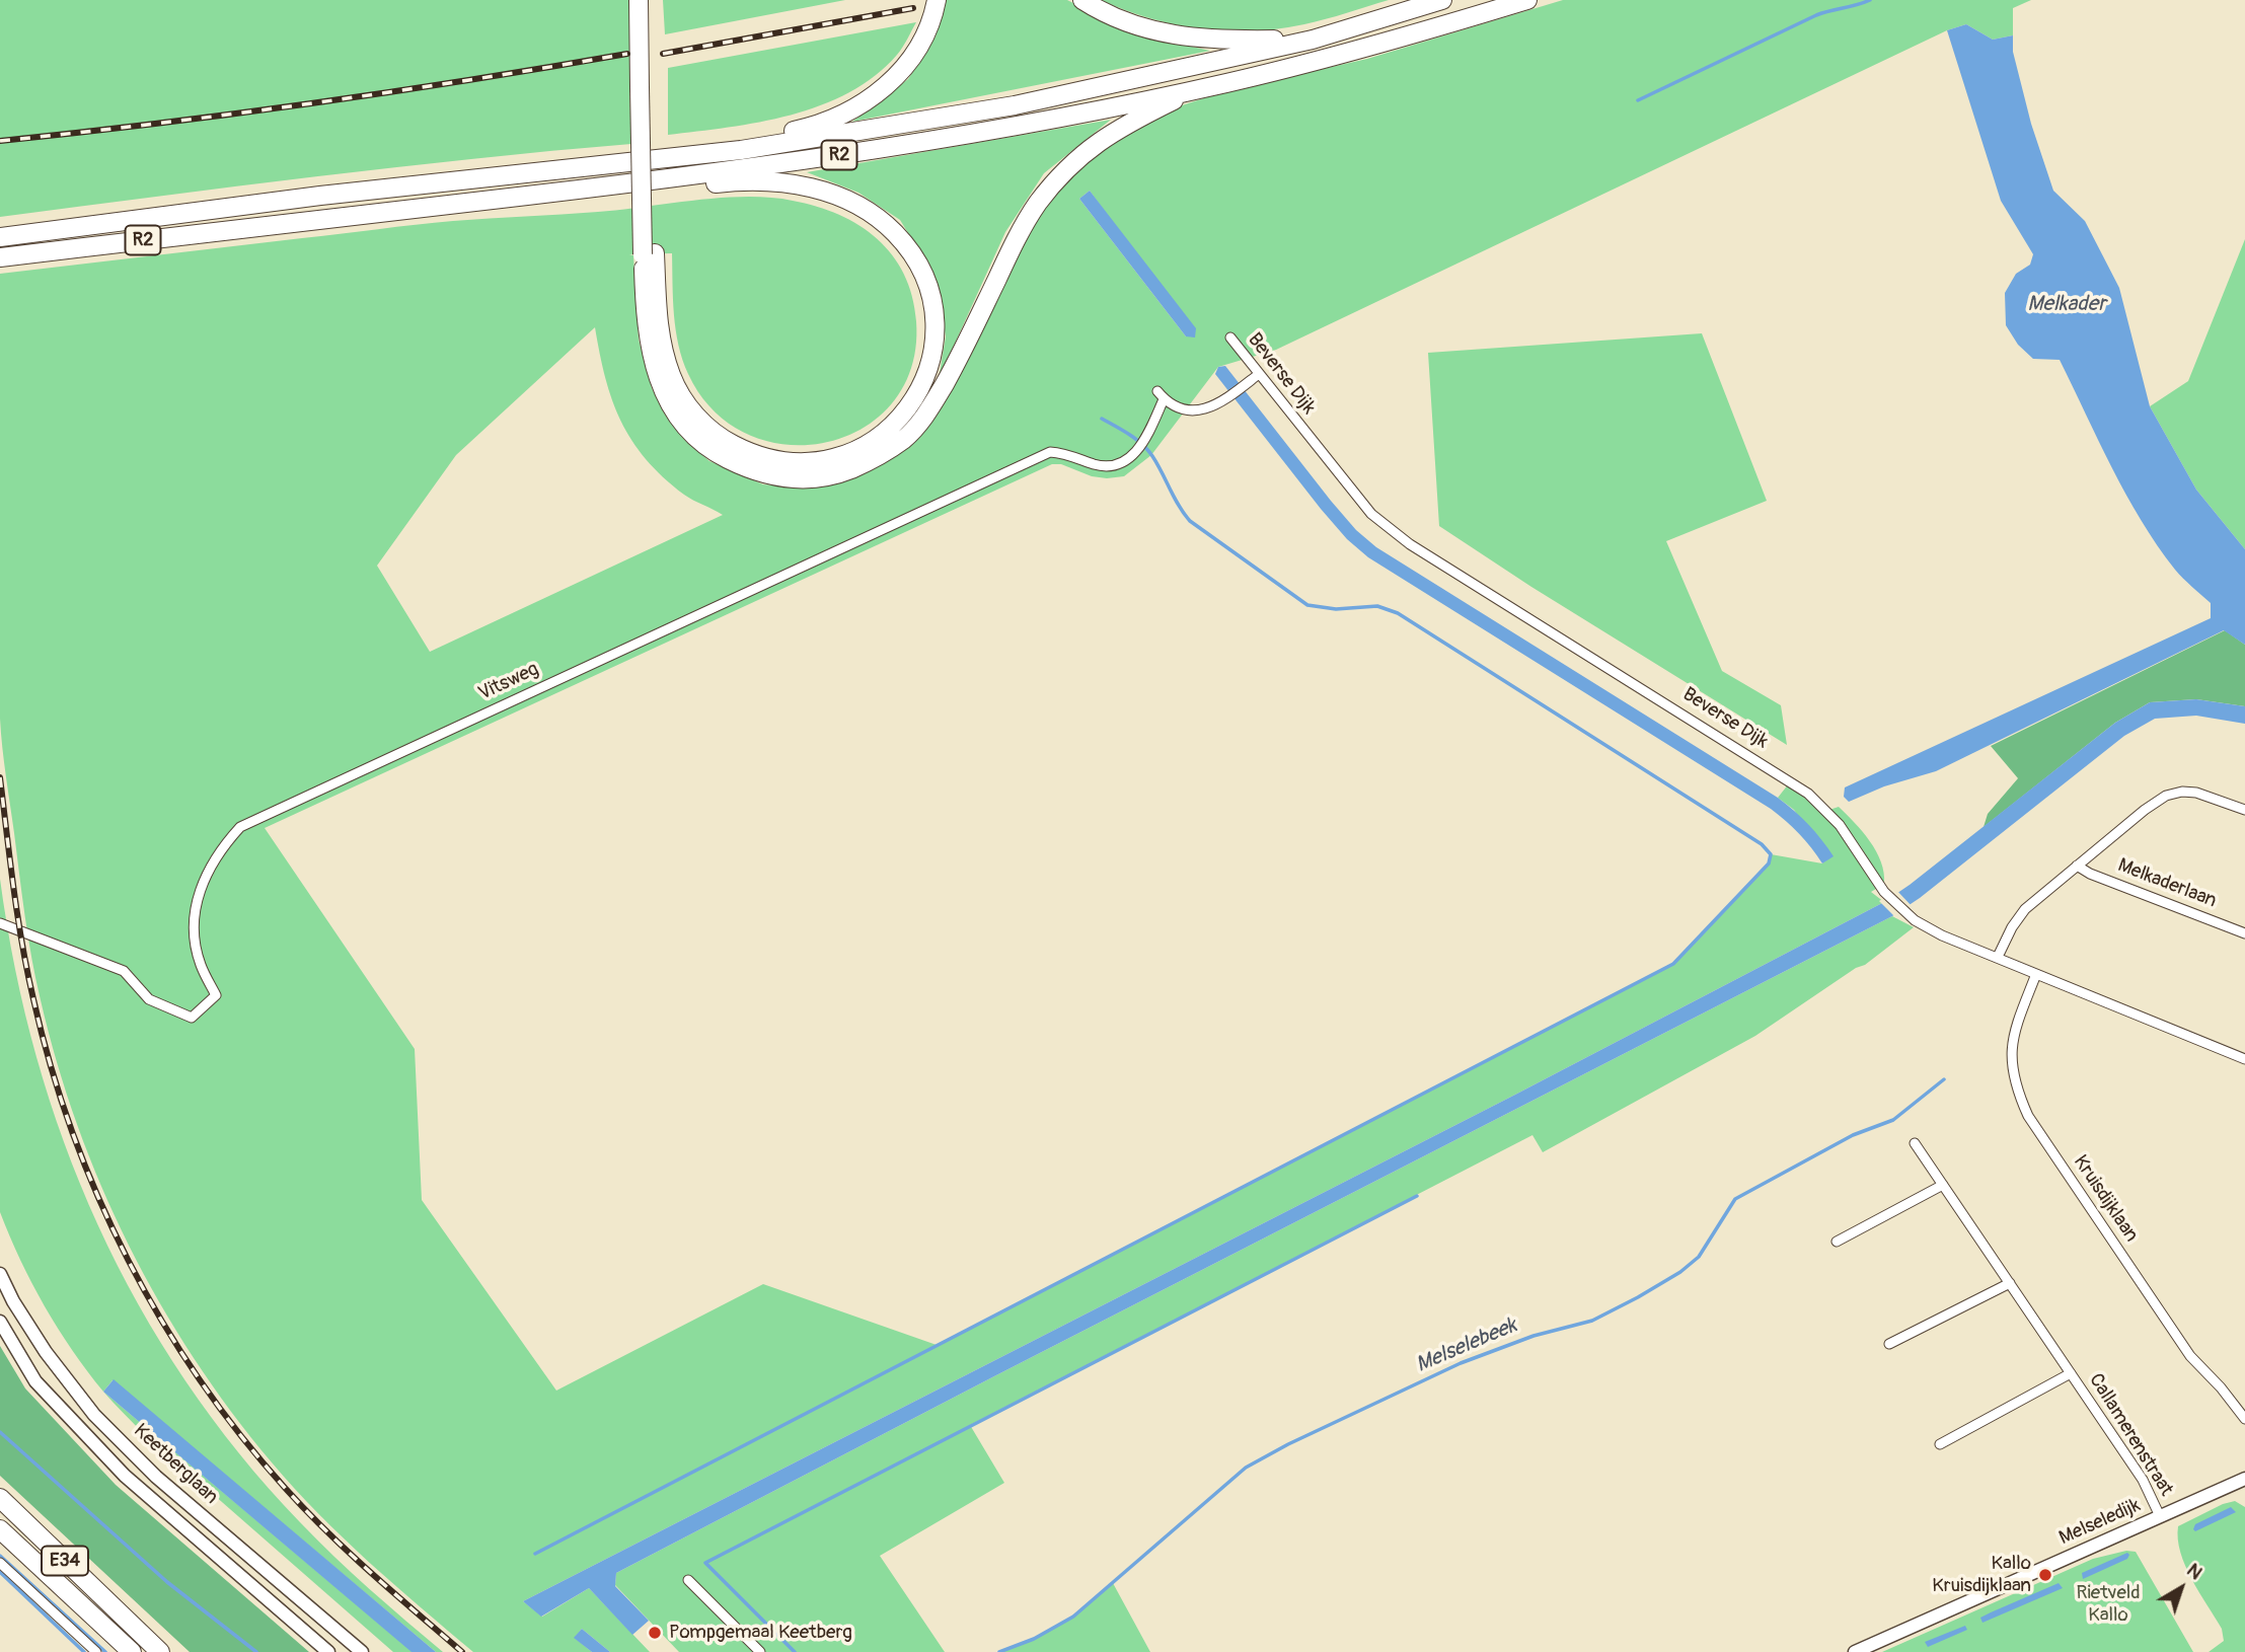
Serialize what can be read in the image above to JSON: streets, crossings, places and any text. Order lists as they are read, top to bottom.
{
  "streets": {
    "highway": ["R2", "E34"],
    "main road": ["Keetberglaan", "Melseledijk"],
    "street": [
      "Beverse Dijk",
      "Vitsweg",
      "Melkaderlaan",
      "Kruisdijklaan",
      "Callamerenstraat"
    ]
  },
  "crossings": [
    ["Beverse Dijk", "Vitsweg"],
    ["Beverse Dijk", "Melkaderlaan"],
    ["Beverse Dijk", "Kruisdijklaan"],
    ["Callamerenstraat", "Melseledijk"]
  ],
  "water": ["Melkader", "Melselebeek"],
  "parks": ["Rietveld Kallo"],
  "places": ["Kallo Kruisdijklaan", "Pompgemaal Keetberg"],
  "north": "top right"
}
